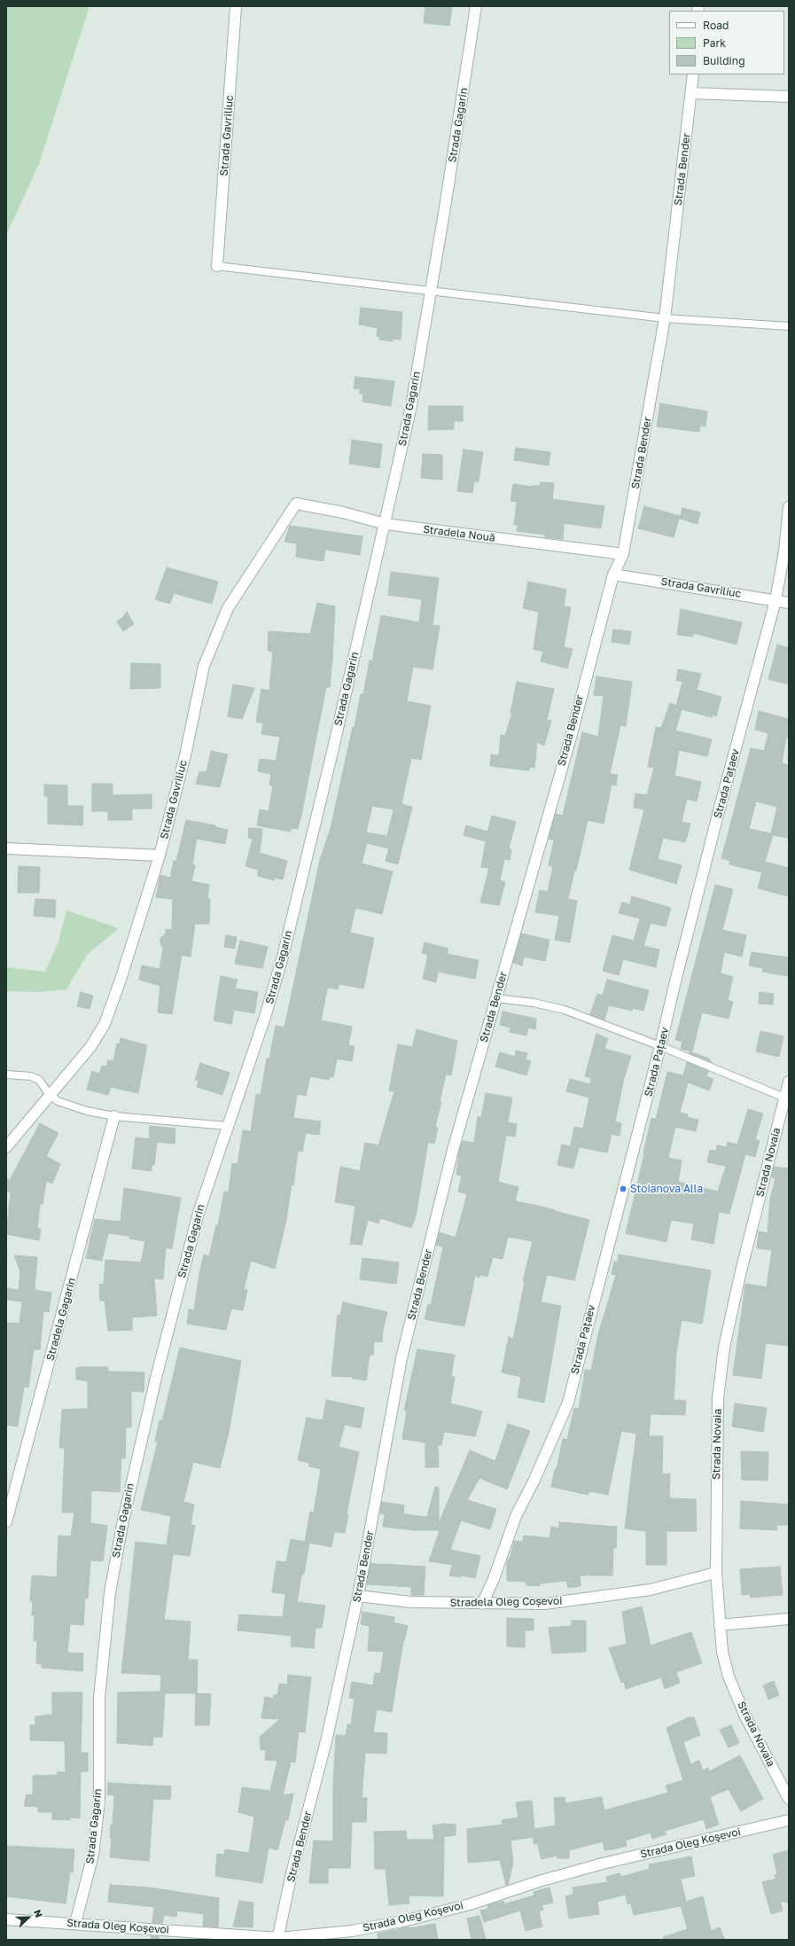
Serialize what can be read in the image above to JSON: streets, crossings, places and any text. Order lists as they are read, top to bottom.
{
  "streets": {
    "street": [
      "Strada Gagarin",
      "Strada Gavriliuc",
      "Strada Bender",
      "Stradela Nouă",
      "Strada Pațaev",
      "Strada Novaia",
      "Stradela Gagarin",
      "Stradela Oleg Coșevoi",
      "Strada Oleg Koşevoi"
    ]
  },
  "crossings": [
    ["Strada Gagarin", "Stradela Nouă"],
    ["Strada Gagarin", "Strada Oleg Koşevoi"],
    ["Strada Gavriliuc", "Strada Bender"],
    ["Strada Gavriliuc", "Stradela Nouă"],
    ["Strada Gavriliuc", "Strada Pațaev"],
    ["Strada Bender", "Stradela Nouă"],
    ["Strada Bender", "Stradela Oleg Coșevoi"],
    ["Strada Bender", "Strada Oleg Koşevoi"],
    ["Strada Pațaev", "Stradela Oleg Coșevoi"],
    ["Strada Novaia", "Stradela Oleg Coșevoi"]
  ],
  "places": ["Stoianova Alla"],
  "legend": ["Road", "Park", "Building"],
  "north": "right"
}
